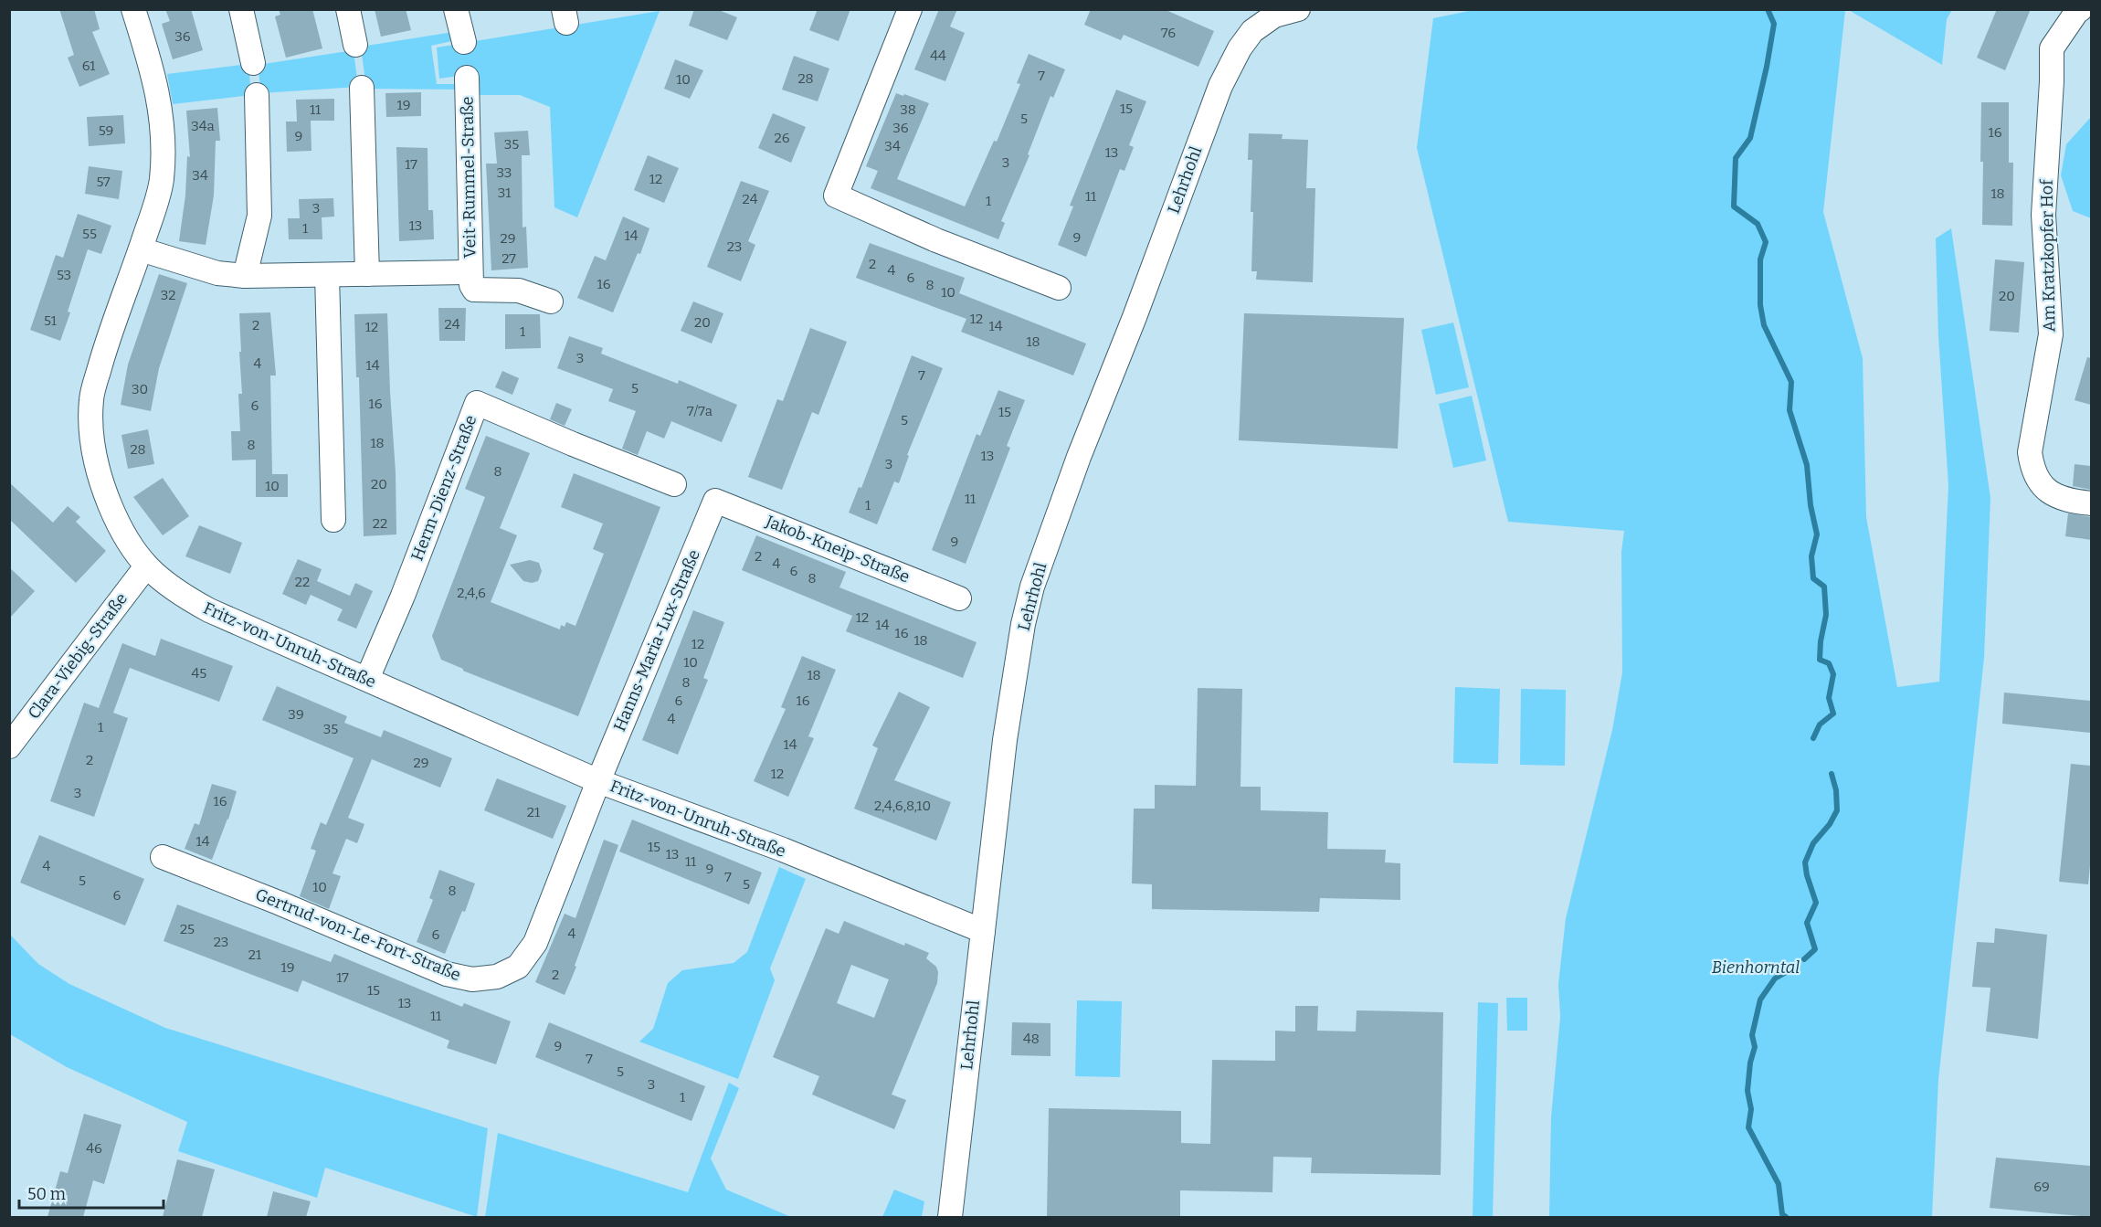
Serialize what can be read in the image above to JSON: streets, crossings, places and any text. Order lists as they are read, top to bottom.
{
  "streets": {
    "street": [
      "Veit-Rummel-Straße",
      "Lehrhohl",
      "Am Kratzkopfer Hof",
      "Herm-Dienz-Straße",
      "Jakob-Kneip-Straße",
      "Hanns-Maria-Lux-Straße",
      "Fritz-von-Unruh-Straße",
      "Clara-Viebig-Straße",
      "Gertrud-von-Le-Fort-Straße"
    ]
  },
  "crossings": [
    ["Veit-Rummel-Straße", "Fritz-von-Unruh-Straße"],
    ["Lehrhohl", "Fritz-von-Unruh-Straße"],
    ["Herm-Dienz-Straße", "Fritz-von-Unruh-Straße"],
    ["Jakob-Kneip-Straße", "Hanns-Maria-Lux-Straße"],
    ["Hanns-Maria-Lux-Straße", "Fritz-von-Unruh-Straße"],
    ["Hanns-Maria-Lux-Straße", "Gertrud-von-Le-Fort-Straße"],
    ["Fritz-von-Unruh-Straße", "Clara-Viebig-Straße"],
    ["Fritz-von-Unruh-Straße", "Gertrud-von-Le-Fort-Straße"]
  ],
  "parks": ["Bienhorntal"],
  "house_numbers": [
    "76",
    "36",
    "44",
    "61",
    "7",
    "28",
    "10",
    "19",
    "15",
    "11",
    "38",
    "5",
    "34a",
    "36",
    "59",
    "16",
    "9",
    "26",
    "35",
    "34",
    "13",
    "3",
    "17",
    "33",
    "34",
    "12",
    "57",
    "31",
    "18",
    "11",
    "24",
    "1",
    "3",
    "13",
    "1",
    "55",
    "14",
    "9",
    "29",
    "23",
    "27",
    "2",
    "4",
    "53",
    "6",
    "16",
    "8",
    "10",
    "32",
    "20",
    "12",
    "51",
    "20",
    "24",
    "2",
    "14",
    "12",
    "1",
    "18",
    "3",
    "4",
    "14",
    "7",
    "5",
    "30",
    "16",
    "6",
    "7/7a",
    "15",
    "5",
    "18",
    "8",
    "28",
    "13",
    "3",
    "8",
    "20",
    "10",
    "11",
    "1",
    "22",
    "9",
    "2",
    "4",
    "6",
    "8",
    "22",
    "2,4,6",
    "12",
    "14",
    "16",
    "18",
    "12",
    "10",
    "45",
    "18",
    "8",
    "6",
    "16",
    "39",
    "4",
    "1",
    "35",
    "14",
    "2",
    "29",
    "12",
    "3",
    "16",
    "2,4,6,8,10",
    "21",
    "14",
    "15",
    "13",
    "11",
    "4",
    "9",
    "7",
    "5",
    "5",
    "10",
    "8",
    "6",
    "25",
    "4",
    "6",
    "23",
    "21",
    "19",
    "2",
    "17",
    "15",
    "13",
    "11",
    "48",
    "9",
    "7",
    "5",
    "3",
    "1",
    "46",
    "69"
  ],
  "scale_bar": "50 m"
}
